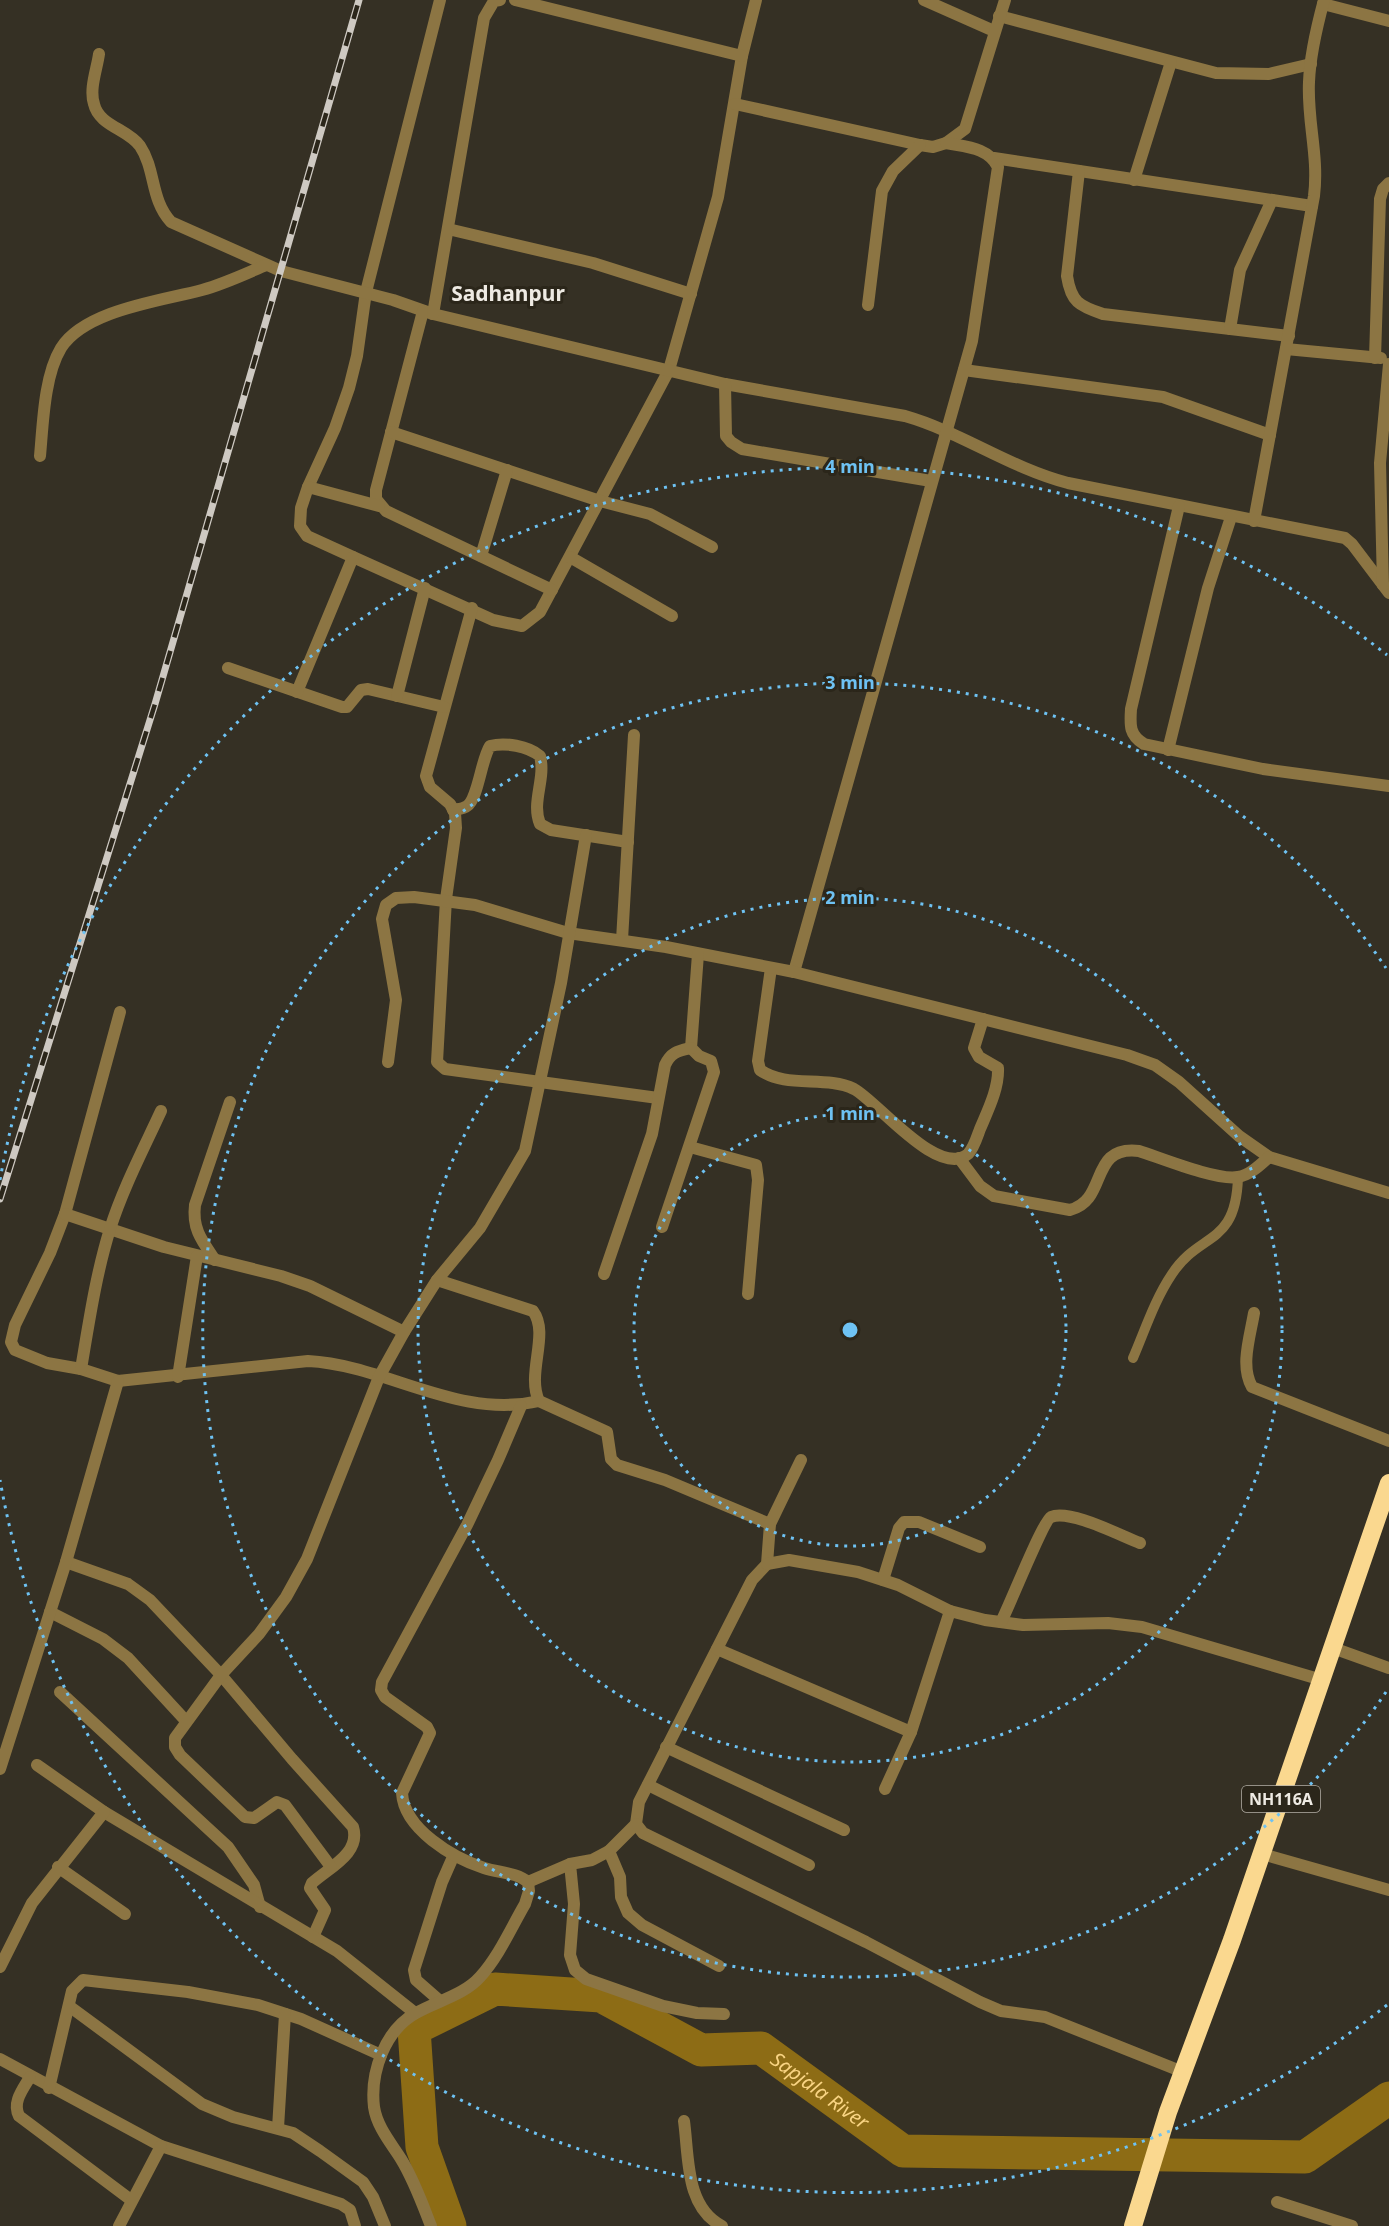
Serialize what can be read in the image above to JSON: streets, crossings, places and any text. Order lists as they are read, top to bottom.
{
  "streets": {
    "highway": ["NH116A"]
  },
  "districts": ["Sadhanpur"],
  "water": ["Sapjala River"],
  "rings": [
    "4 min",
    "3 min",
    "2 min",
    "1 min"
  ]
}
